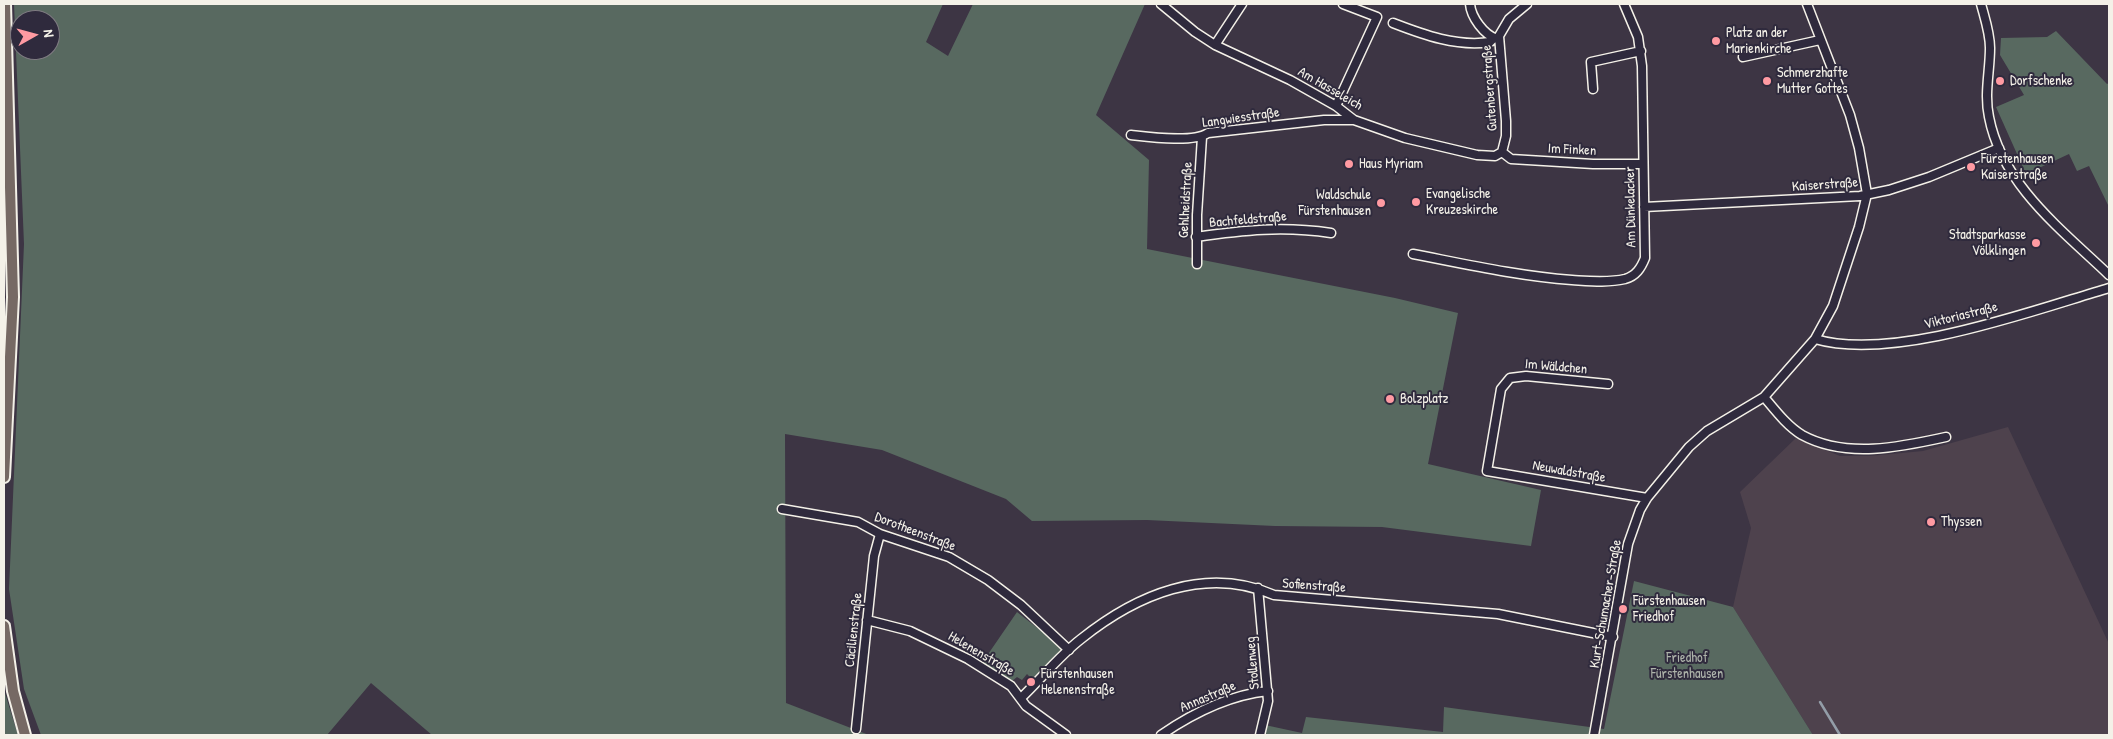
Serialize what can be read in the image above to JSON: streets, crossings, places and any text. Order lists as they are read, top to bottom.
{
  "streets": {
    "street": [
      "Gutenbergstraße",
      "Am Hasseleich",
      "Langwiesstraße",
      "Im Finken",
      "Kaiserstraße",
      "Gehlheidstraße",
      "Am Dünkelacker",
      "Bachfeldstraße",
      "Viktoriastraße",
      "Im Wäldchen",
      "Neuwaldstraße",
      "Dorotheenstraße",
      "Sofienstraße",
      "Kurt-Schumacher-Straße",
      "Cäcilienstraße",
      "Helenenstraße",
      "Stollenweg",
      "Annastraße"
    ]
  },
  "crossings": [
    ["Gutenbergstraße", "Am Hasseleich"],
    ["Gutenbergstraße", "Im Finken"],
    ["Am Hasseleich", "Langwiesstraße"],
    ["Am Hasseleich", "Im Finken"],
    ["Langwiesstraße", "Gehlheidstraße"],
    ["Im Finken", "Am Dünkelacker"],
    ["Kaiserstraße", "Am Dünkelacker"],
    ["Kaiserstraße", "Kurt-Schumacher-Straße"],
    ["Gehlheidstraße", "Bachfeldstraße"],
    ["Viktoriastraße", "Kurt-Schumacher-Straße"],
    ["Im Wäldchen", "Neuwaldstraße"],
    ["Neuwaldstraße", "Kurt-Schumacher-Straße"],
    ["Dorotheenstraße", "Sofienstraße"],
    ["Dorotheenstraße", "Cäcilienstraße"],
    ["Sofienstraße", "Kurt-Schumacher-Straße"],
    ["Sofienstraße", "Helenenstraße"],
    ["Sofienstraße", "Stollenweg"],
    ["Cäcilienstraße", "Helenenstraße"],
    ["Stollenweg", "Annastraße"]
  ],
  "parks": ["Friedhof Fürstenhausen"],
  "places": [
    "Platz an der Marienkirche",
    "Schmerzhafte Mutter Gottes",
    "Dorfschenke",
    "Haus Myriam",
    "Fürstenhausen Kaiserstraße",
    "Evangelische Kreuzeskirche",
    "Waldschule Fürstenhausen",
    "Stadtsparkasse Völklingen",
    "Bolzplatz",
    "Thyssen",
    "Fürstenhausen Friedhof",
    "Fürstenhausen Helenenstraße"
  ],
  "north": "right"
}
